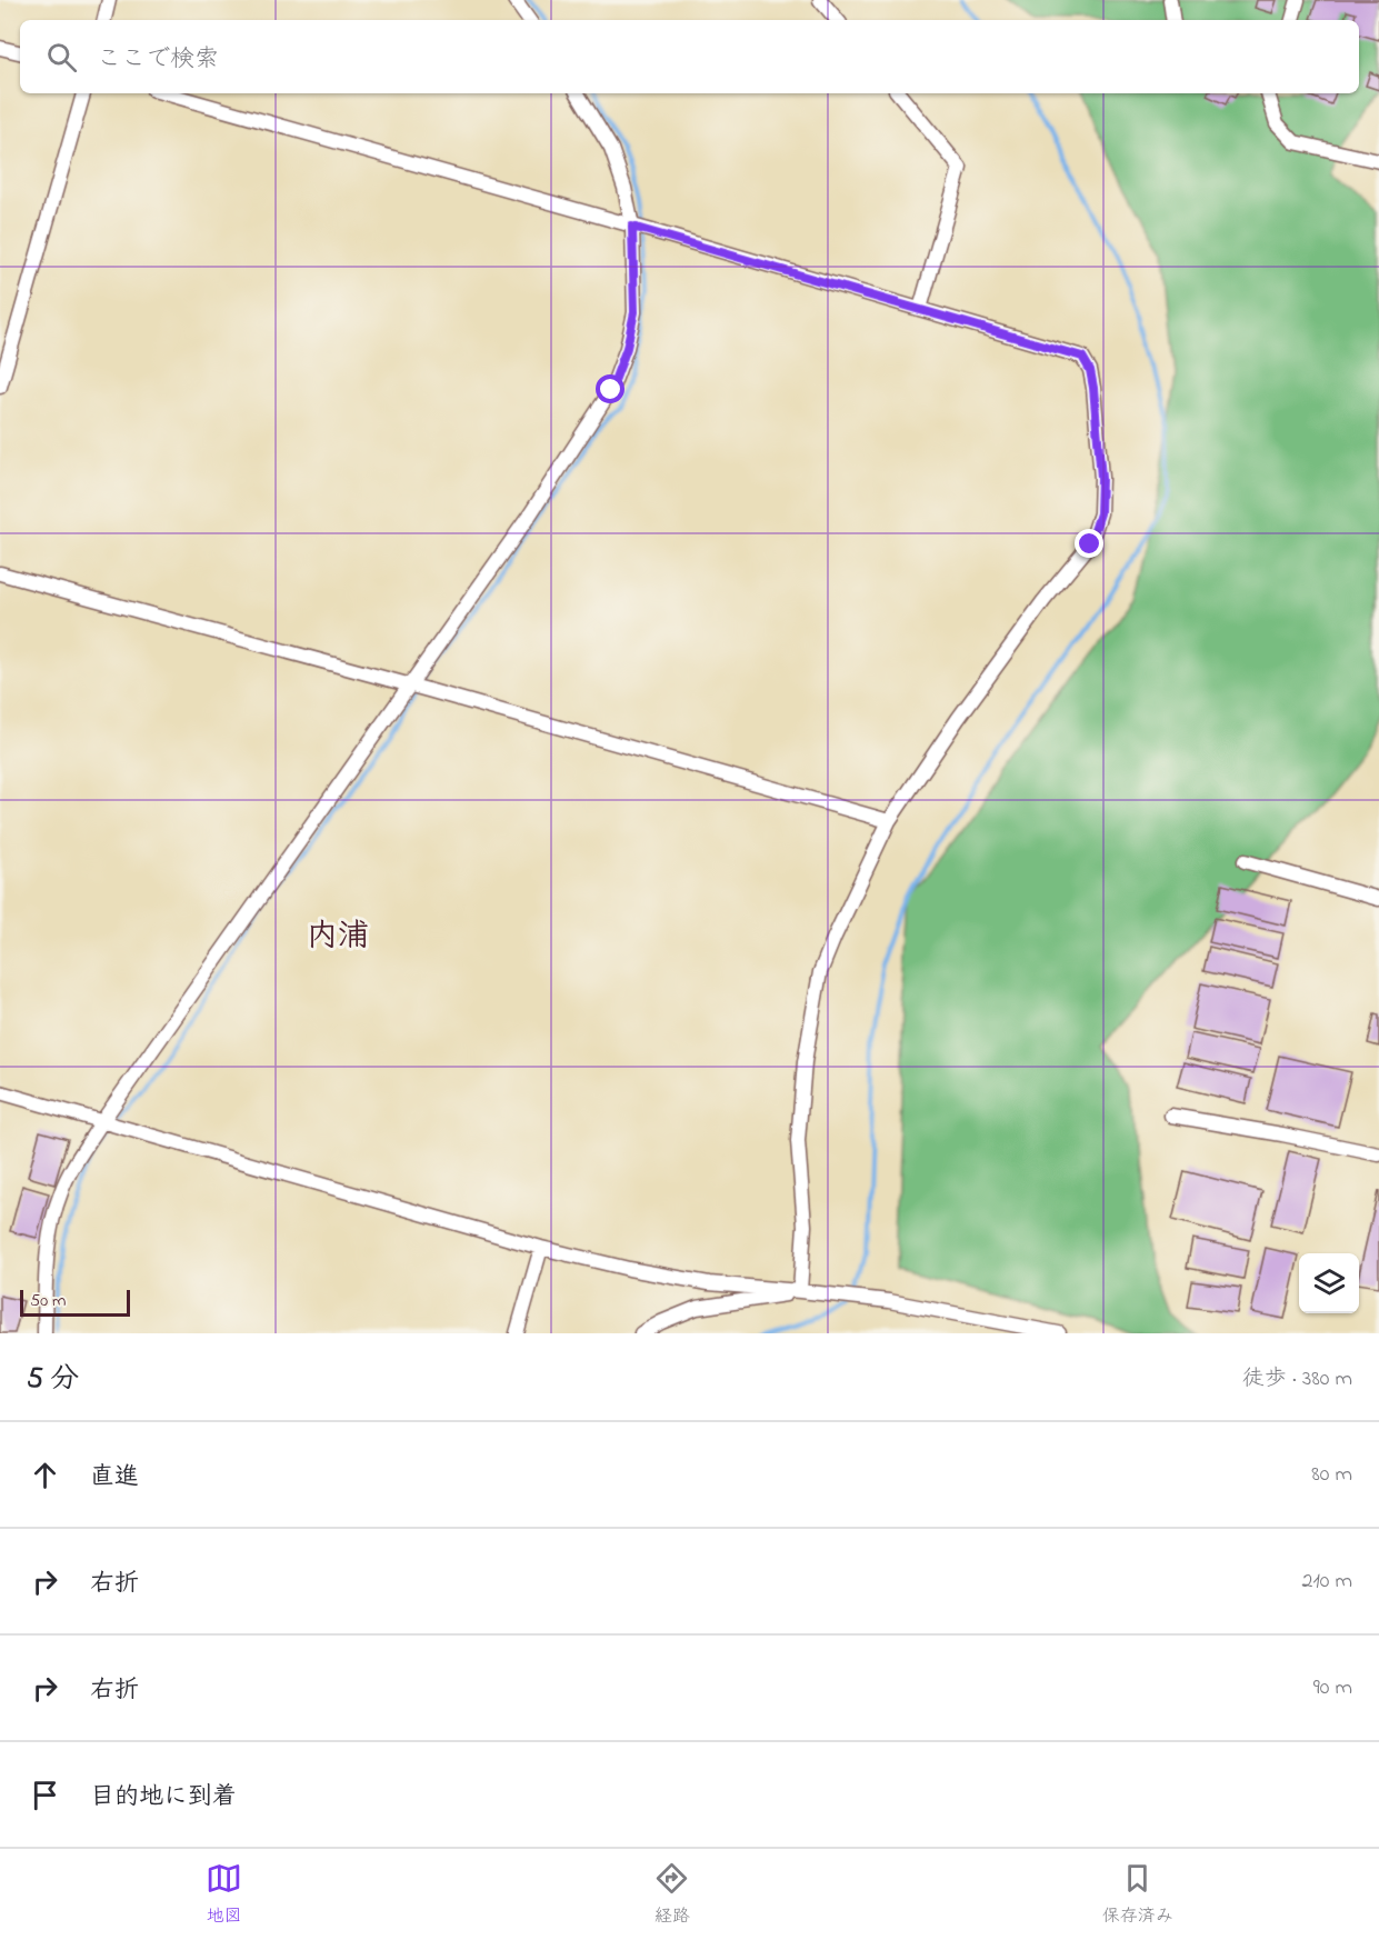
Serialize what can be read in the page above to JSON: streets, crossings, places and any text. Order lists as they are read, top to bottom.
{
  "districts": ["内浦"],
  "scale_bar": "50 m",
  "page": {
    "search": "ここで検索",
    "scale": "50 m",
    "heading": ["5 分", "徒歩 · 380 m"],
    "list": [
      ["直進", "80 m"],
      ["右折", "210 m"],
      ["右折", "90 m"],
      "目的地に到着"
    ],
    "nav": ["地図", "経路", "保存済み"]
  }
}
